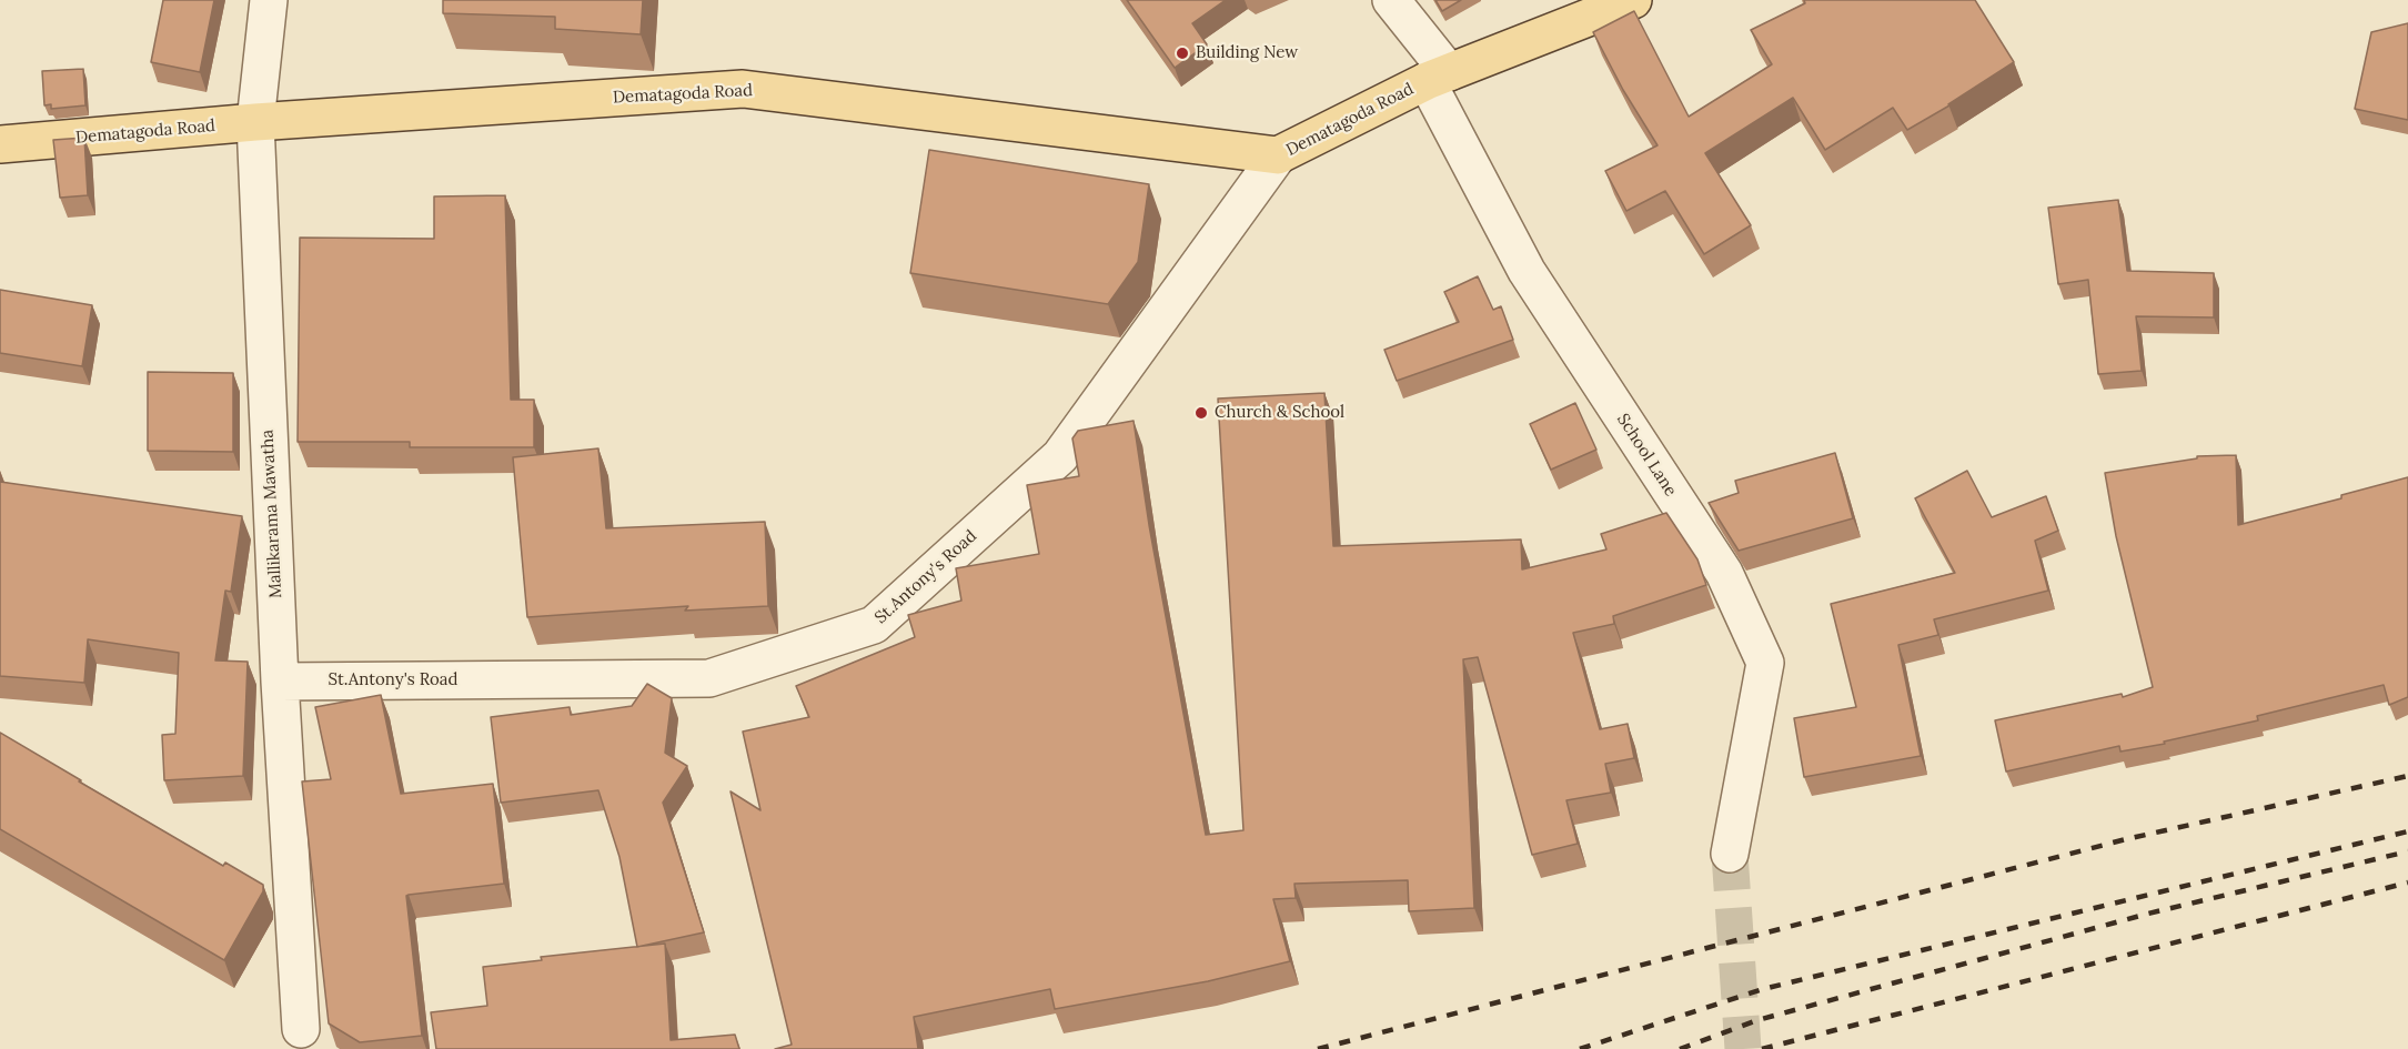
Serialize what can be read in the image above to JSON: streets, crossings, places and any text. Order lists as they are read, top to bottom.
{
  "streets": {
    "main road": ["Dematagoda Road"],
    "street": ["School Lane", "Mallikarama Mawatha", "St.Antony's Road"]
  },
  "crossings": [
    ["Dematagoda Road", "School Lane"],
    ["Dematagoda Road", "Mallikarama Mawatha"],
    ["Dematagoda Road", "St.Antony's Road"],
    ["Mallikarama Mawatha", "St.Antony's Road"]
  ],
  "places": ["Building New", "Church & School"]
}
